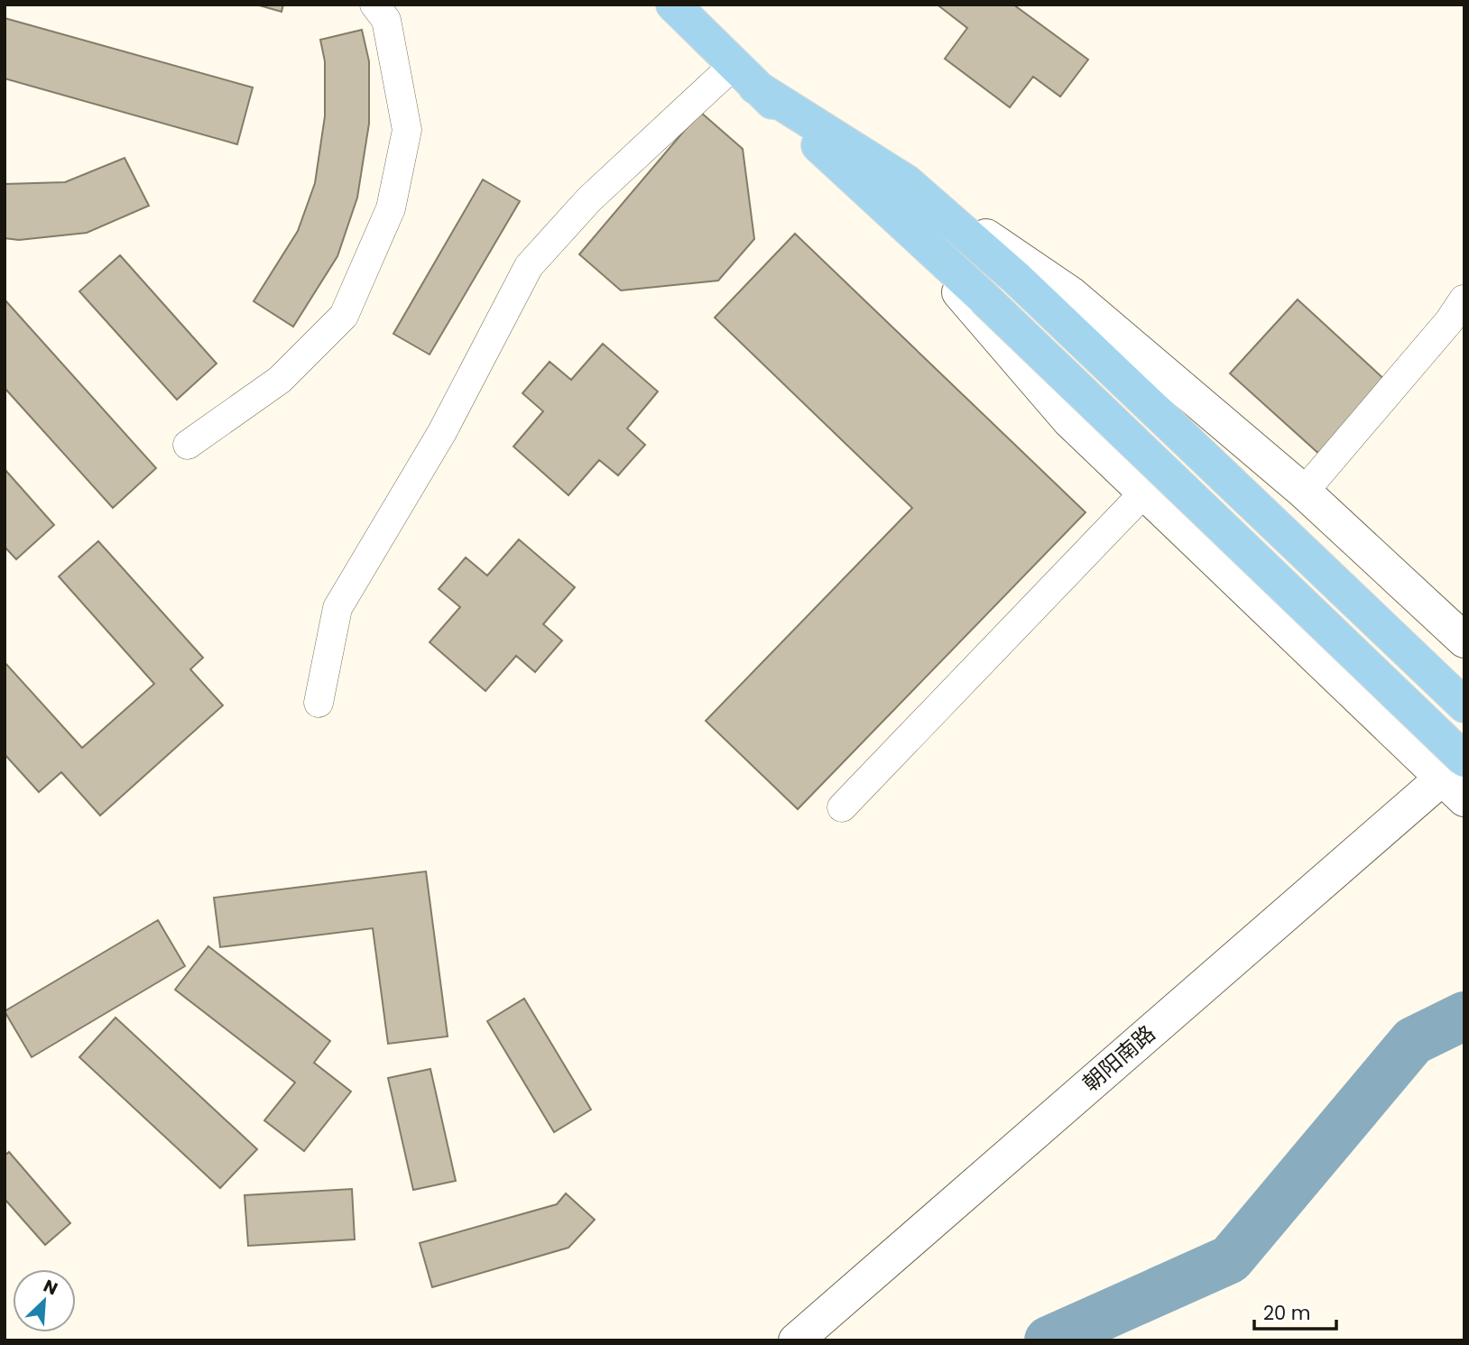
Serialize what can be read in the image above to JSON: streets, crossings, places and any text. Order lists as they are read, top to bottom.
{
  "streets": {
    "street": ["朝阳南路"]
  },
  "scale_bar": "20 m",
  "north": "top right"
}
